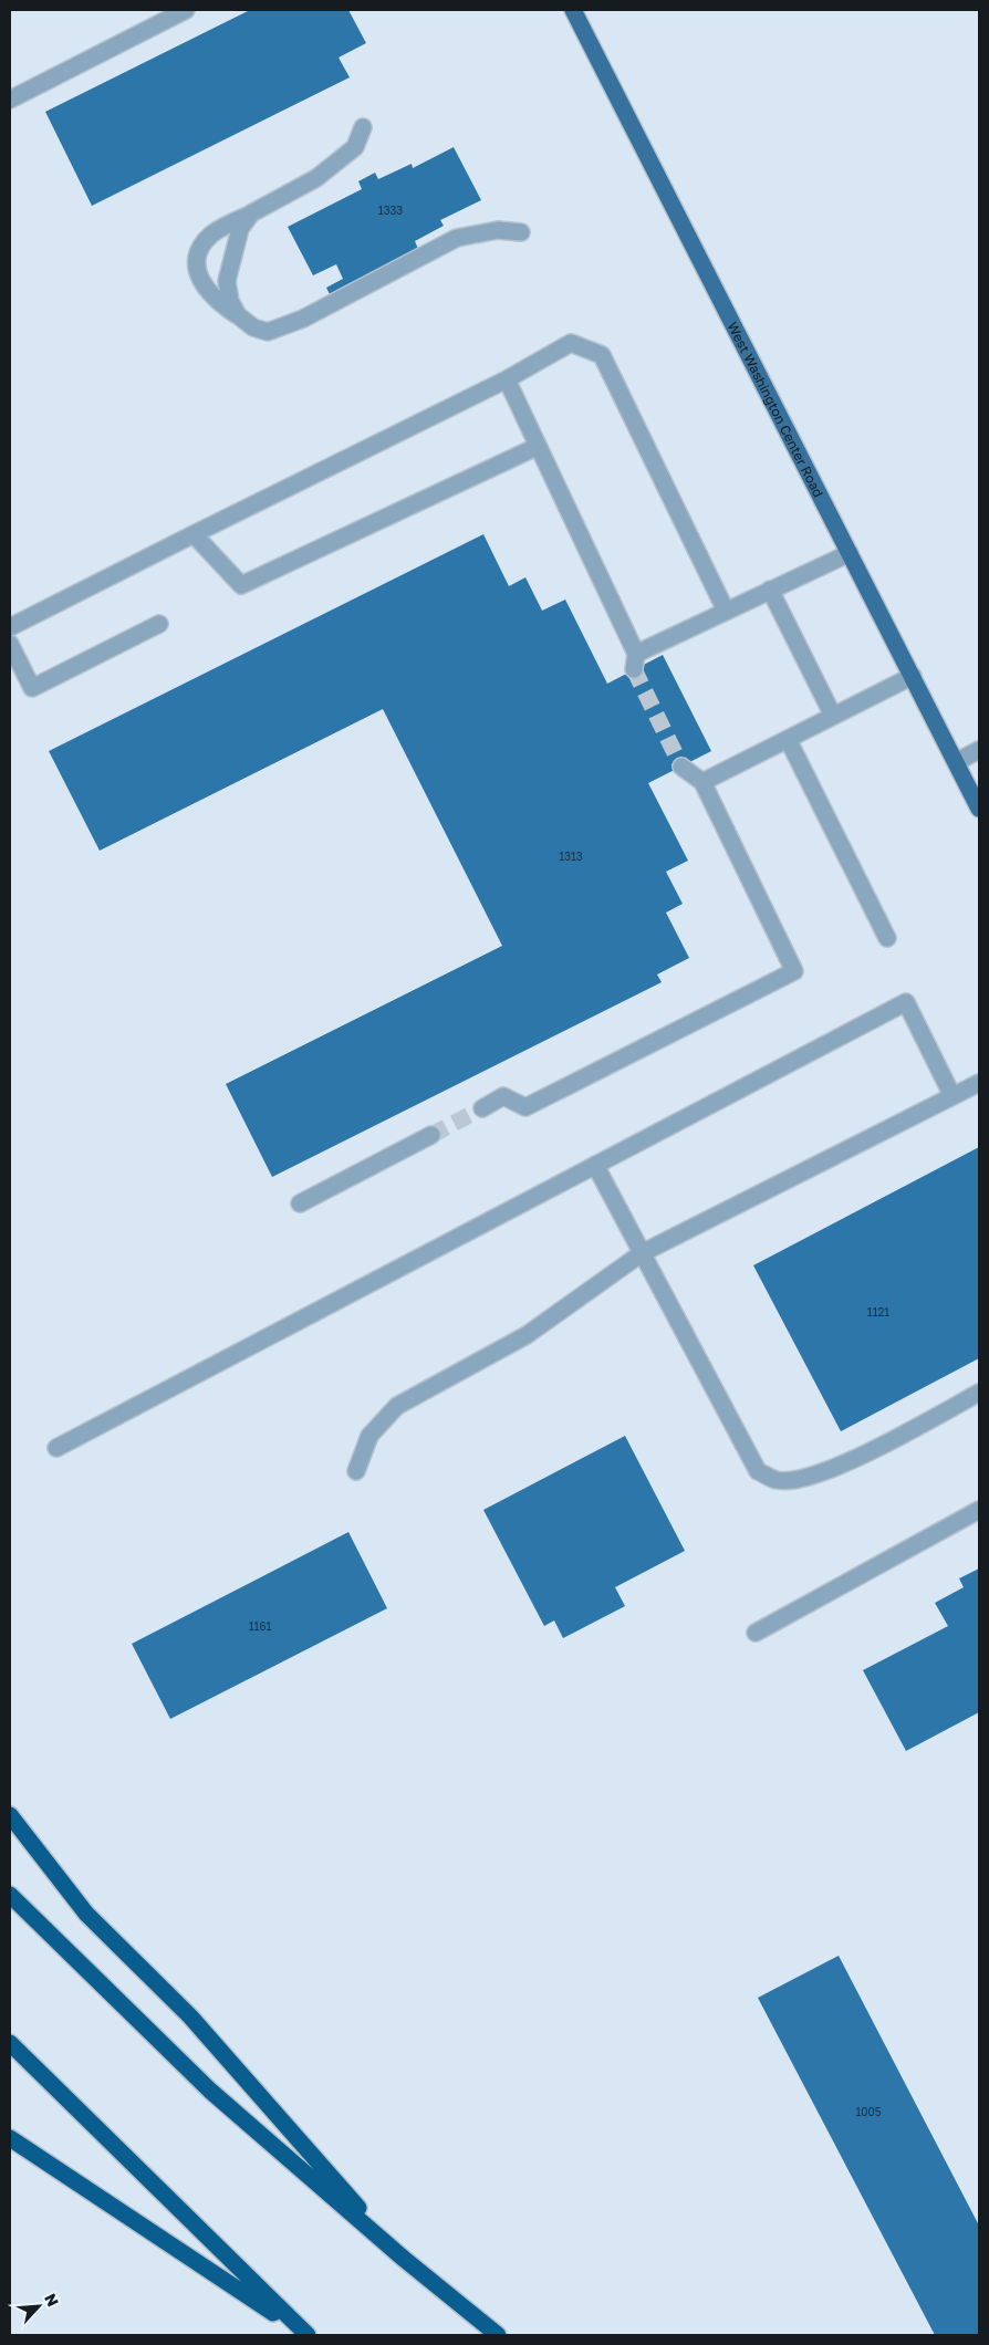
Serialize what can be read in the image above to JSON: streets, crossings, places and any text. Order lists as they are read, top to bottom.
{
  "streets": {
    "main road": ["West Washington Center Road"]
  },
  "house_numbers": [
    "1333",
    "1313",
    "1121",
    "1161",
    "1005"
  ],
  "north": "top right"
}
